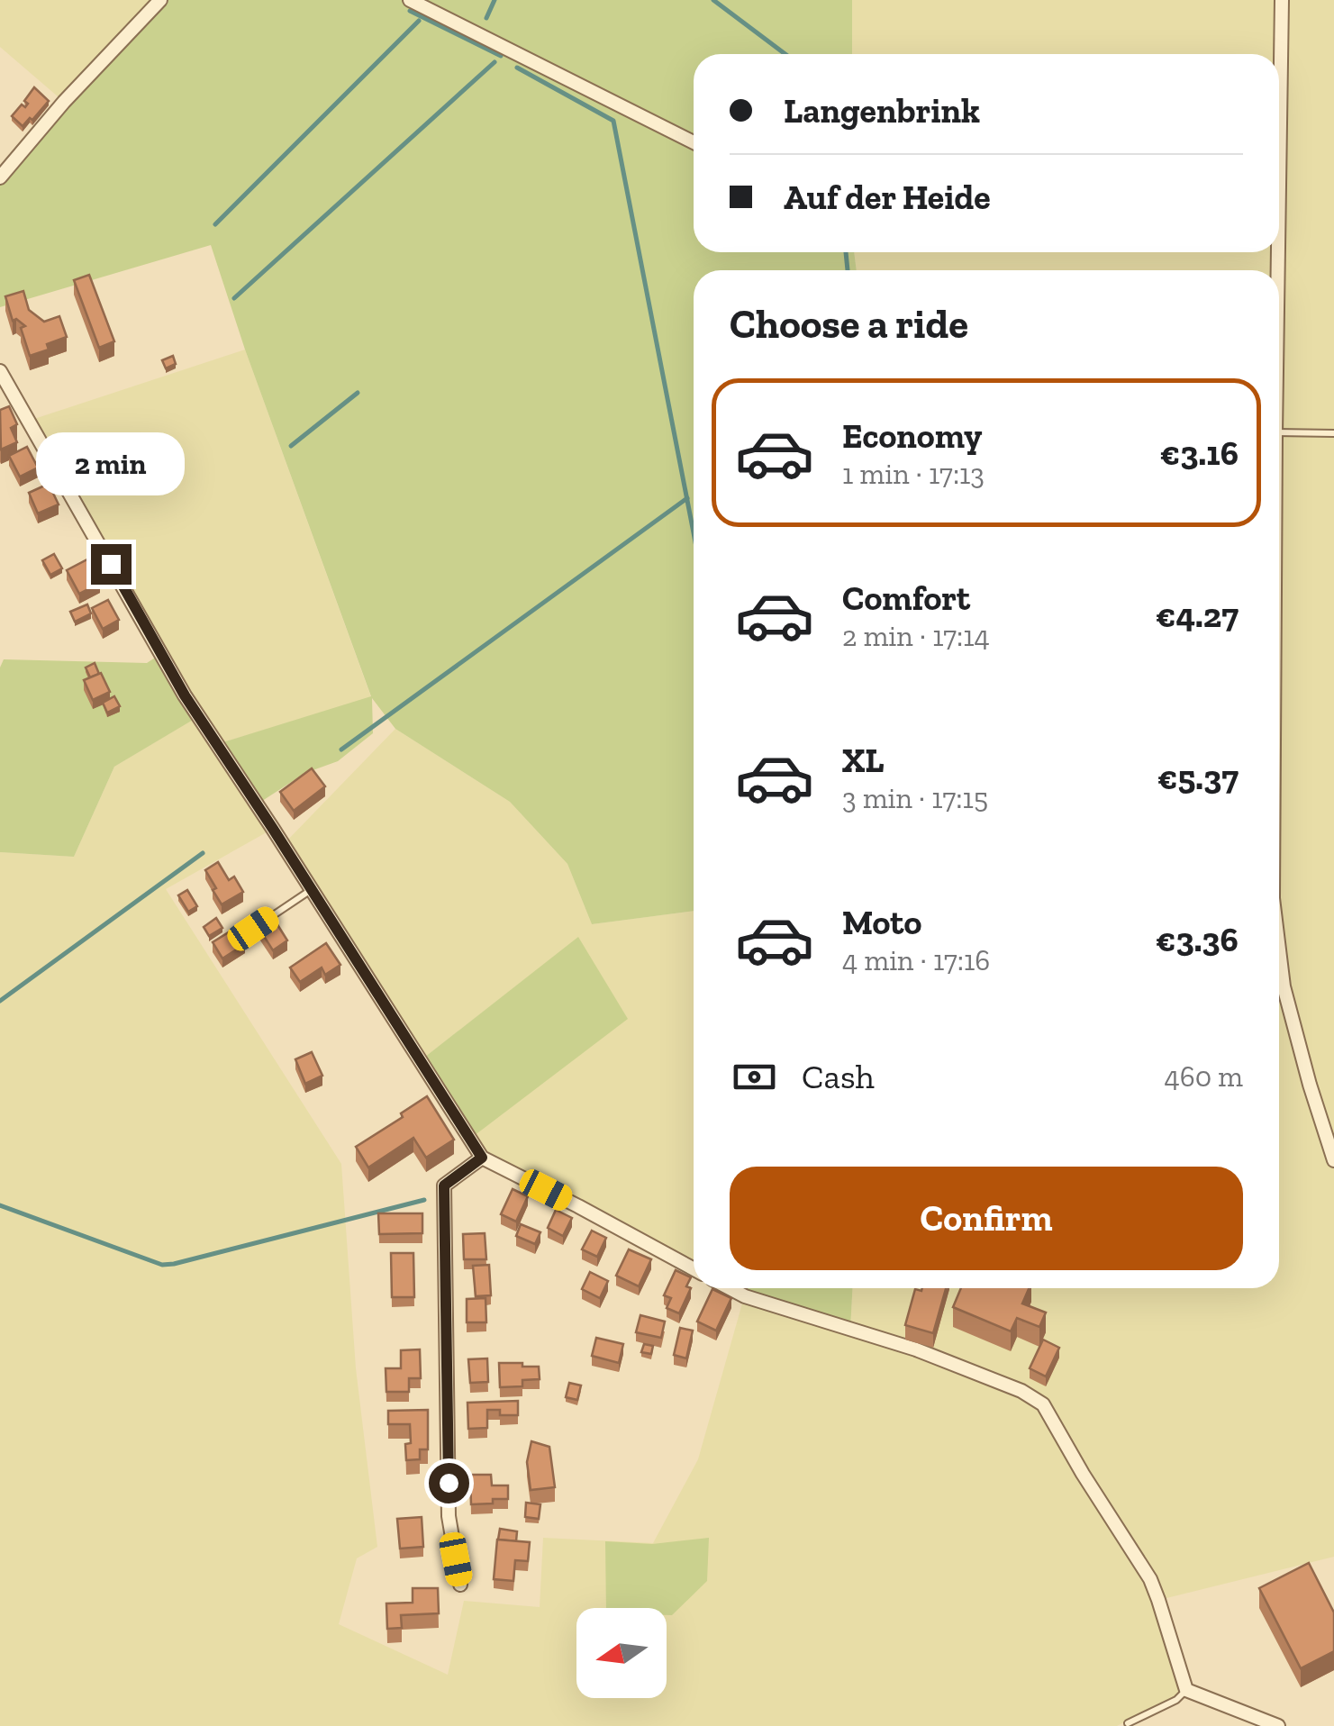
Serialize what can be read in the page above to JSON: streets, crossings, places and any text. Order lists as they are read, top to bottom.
{
  "north": "left",
  "page": {
    "banner": ["Langenbrink", "Auf der Heide"],
    "heading": "Choose a ride",
    "list": [
      {
        "name": "Economy",
        "note": "1 min · 17:13",
        "value": "€3.16"
      },
      {
        "name": "Comfort",
        "note": "2 min · 17:14",
        "value": "€4.27"
      },
      {
        "name": "XL",
        "note": "3 min · 17:15",
        "value": "€5.37"
      },
      {
        "name": "Moto",
        "note": "4 min · 17:16",
        "value": "€3.36"
      }
    ],
    "bubble": "2 min",
    "pay": ["Cash", "460 m"],
    "buttons": "Confirm"
  }
}
